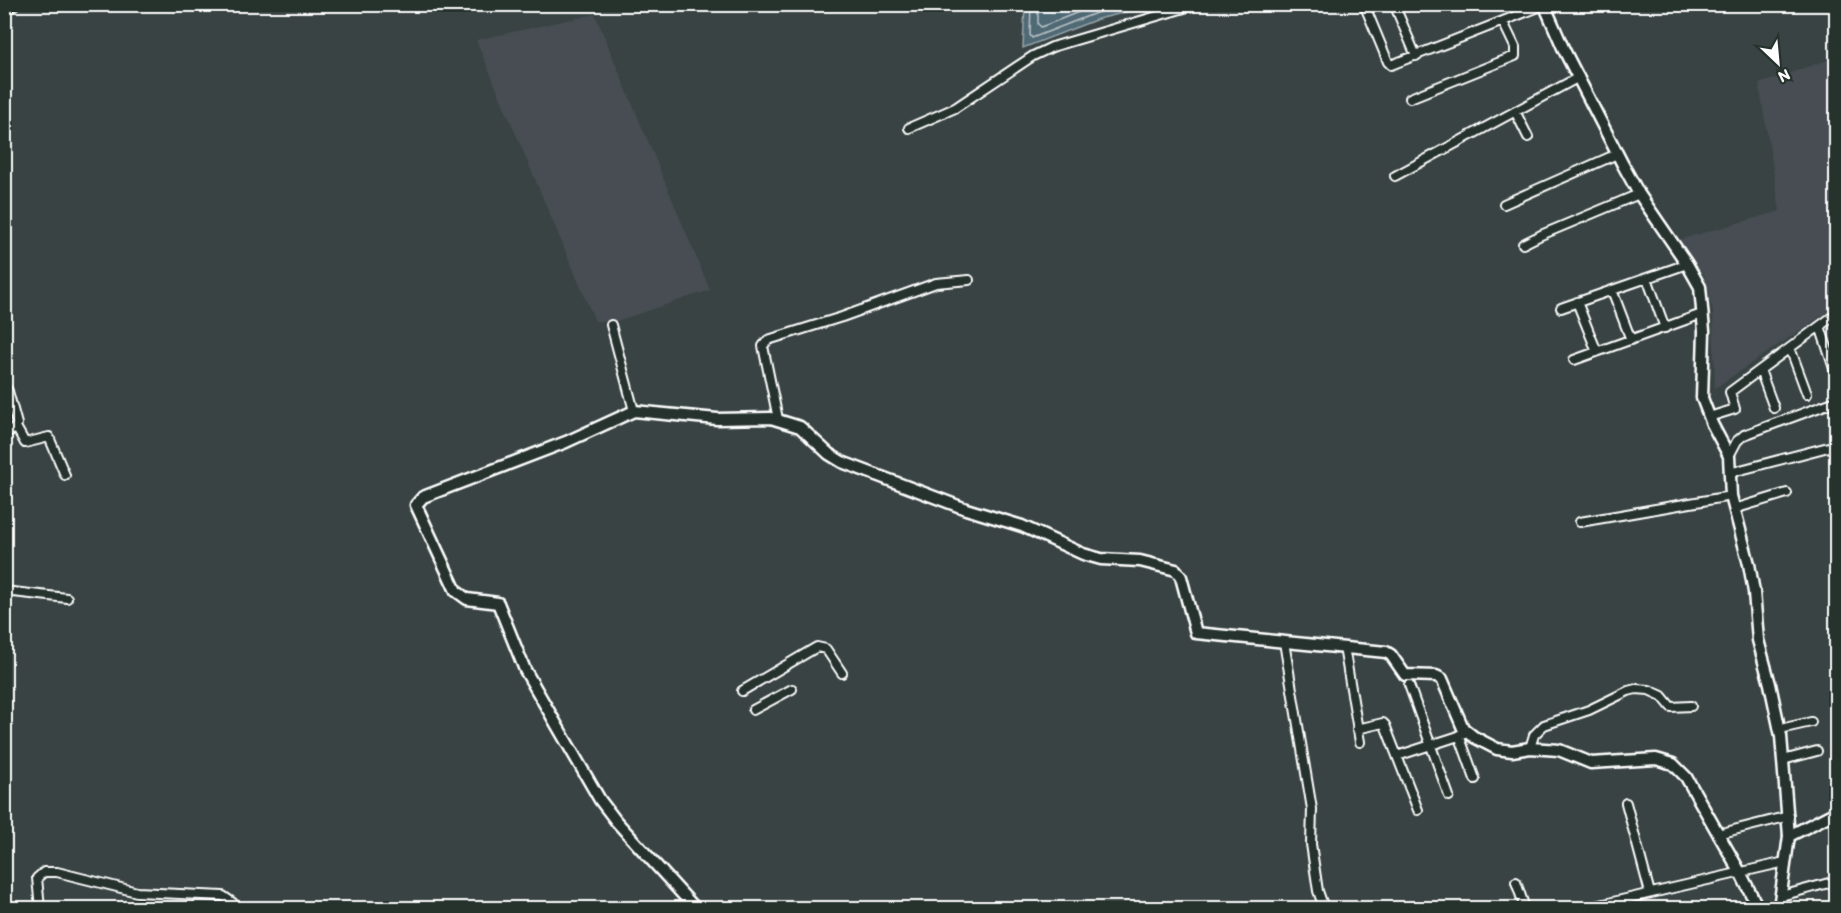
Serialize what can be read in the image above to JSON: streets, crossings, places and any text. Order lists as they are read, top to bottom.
{
  "north": "bottom right"
}
